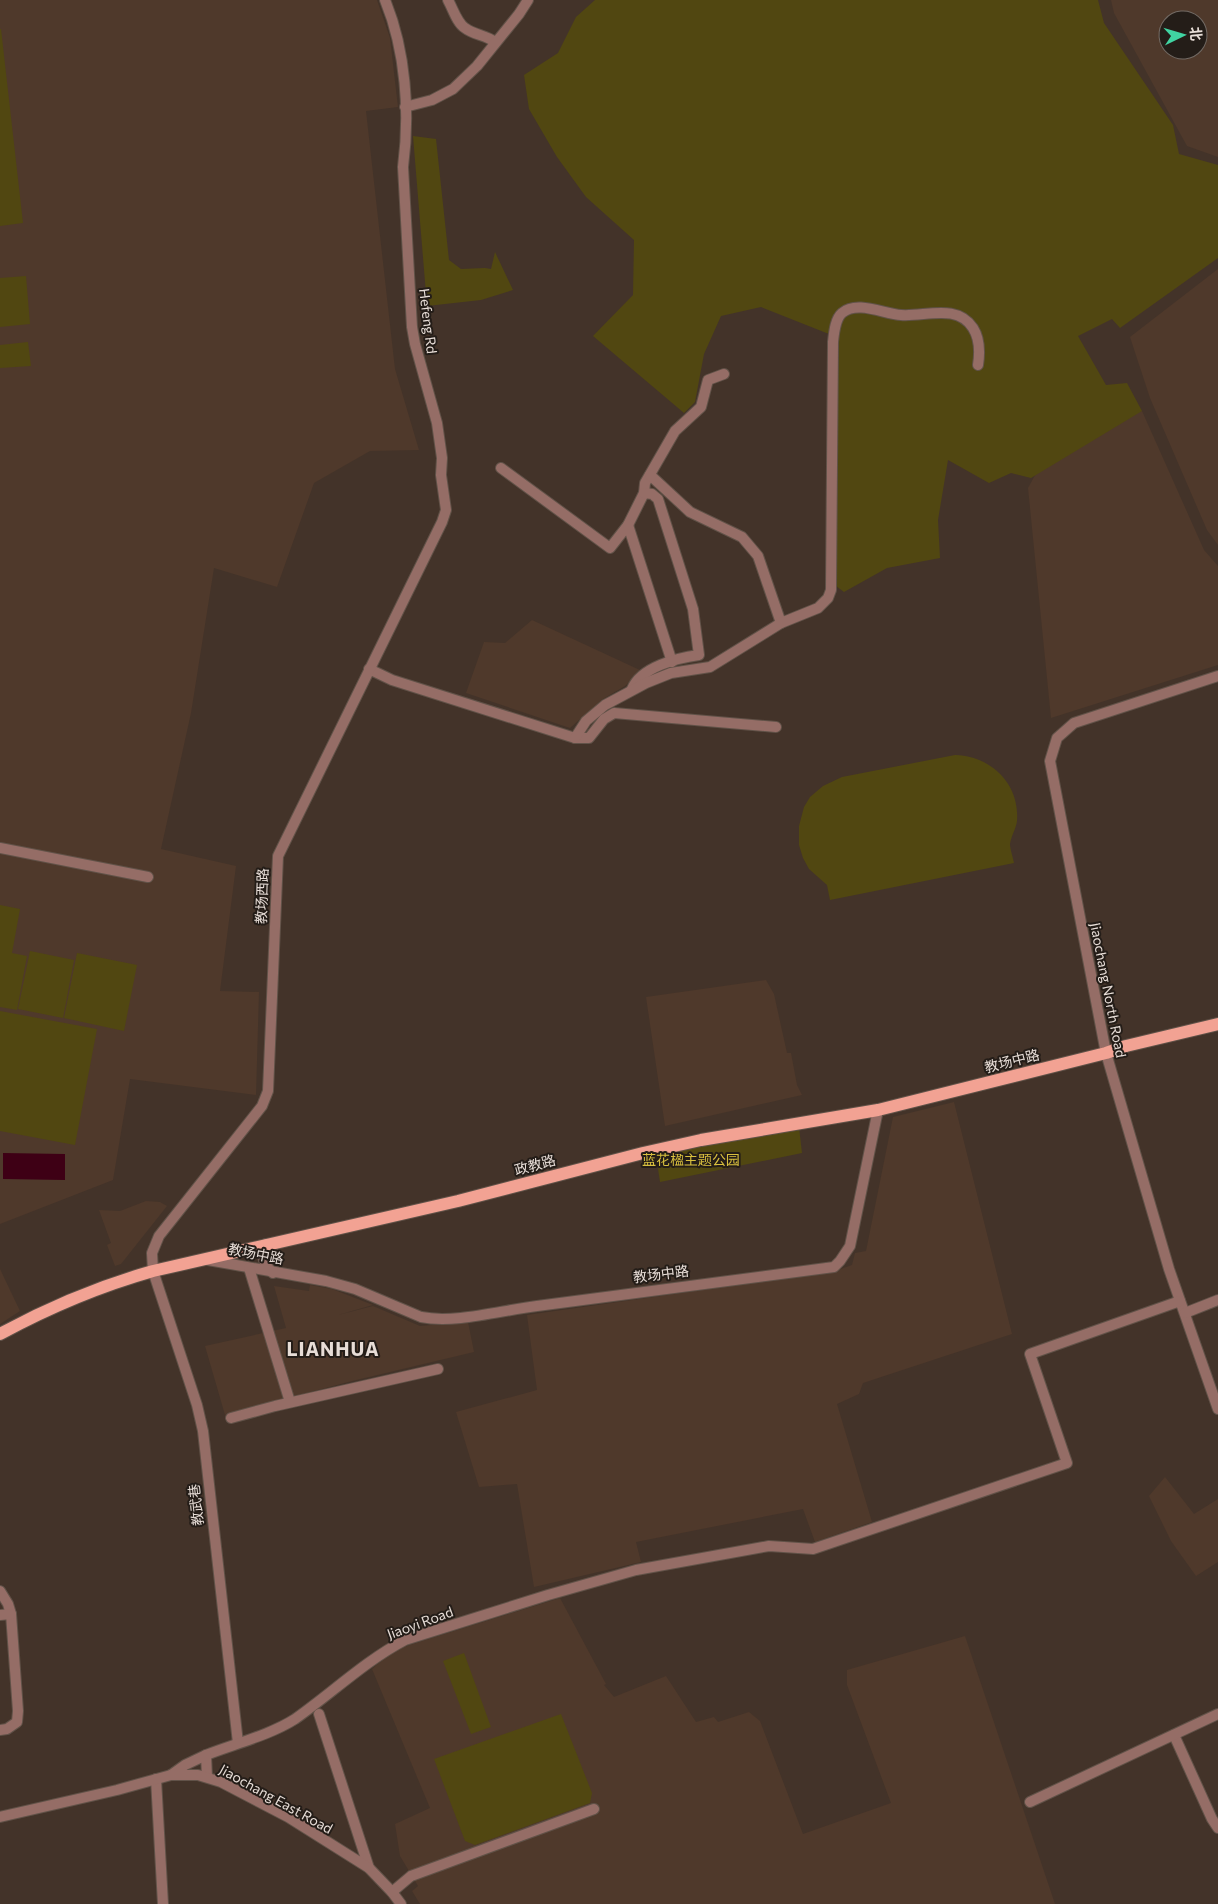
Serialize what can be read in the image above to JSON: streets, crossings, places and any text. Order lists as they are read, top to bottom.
{
  "streets": {
    "main road": ["教场中路", "政教路"],
    "street": [
      "Hefeng Rd",
      "教场西路",
      "Jiaochang North Road",
      "教武巷",
      "Jiaoyi Road",
      "Jiaochang East Road"
    ]
  },
  "crossings": [
    ["Hefeng Rd", "教场西路"],
    ["教场西路", "教场中路"],
    ["教场西路", "教武巷"],
    ["Jiaochang North Road", "教场中路"],
    ["Jiaochang North Road", "Jiaoyi Road"],
    ["教场中路", "政教路"],
    ["教场中路", "教武巷"],
    ["教武巷", "Jiaoyi Road"],
    ["Jiaoyi Road", "Jiaochang East Road"]
  ],
  "districts": ["LIANHUA"],
  "parks": ["蓝花楹主题公园"],
  "north": "right"
}
